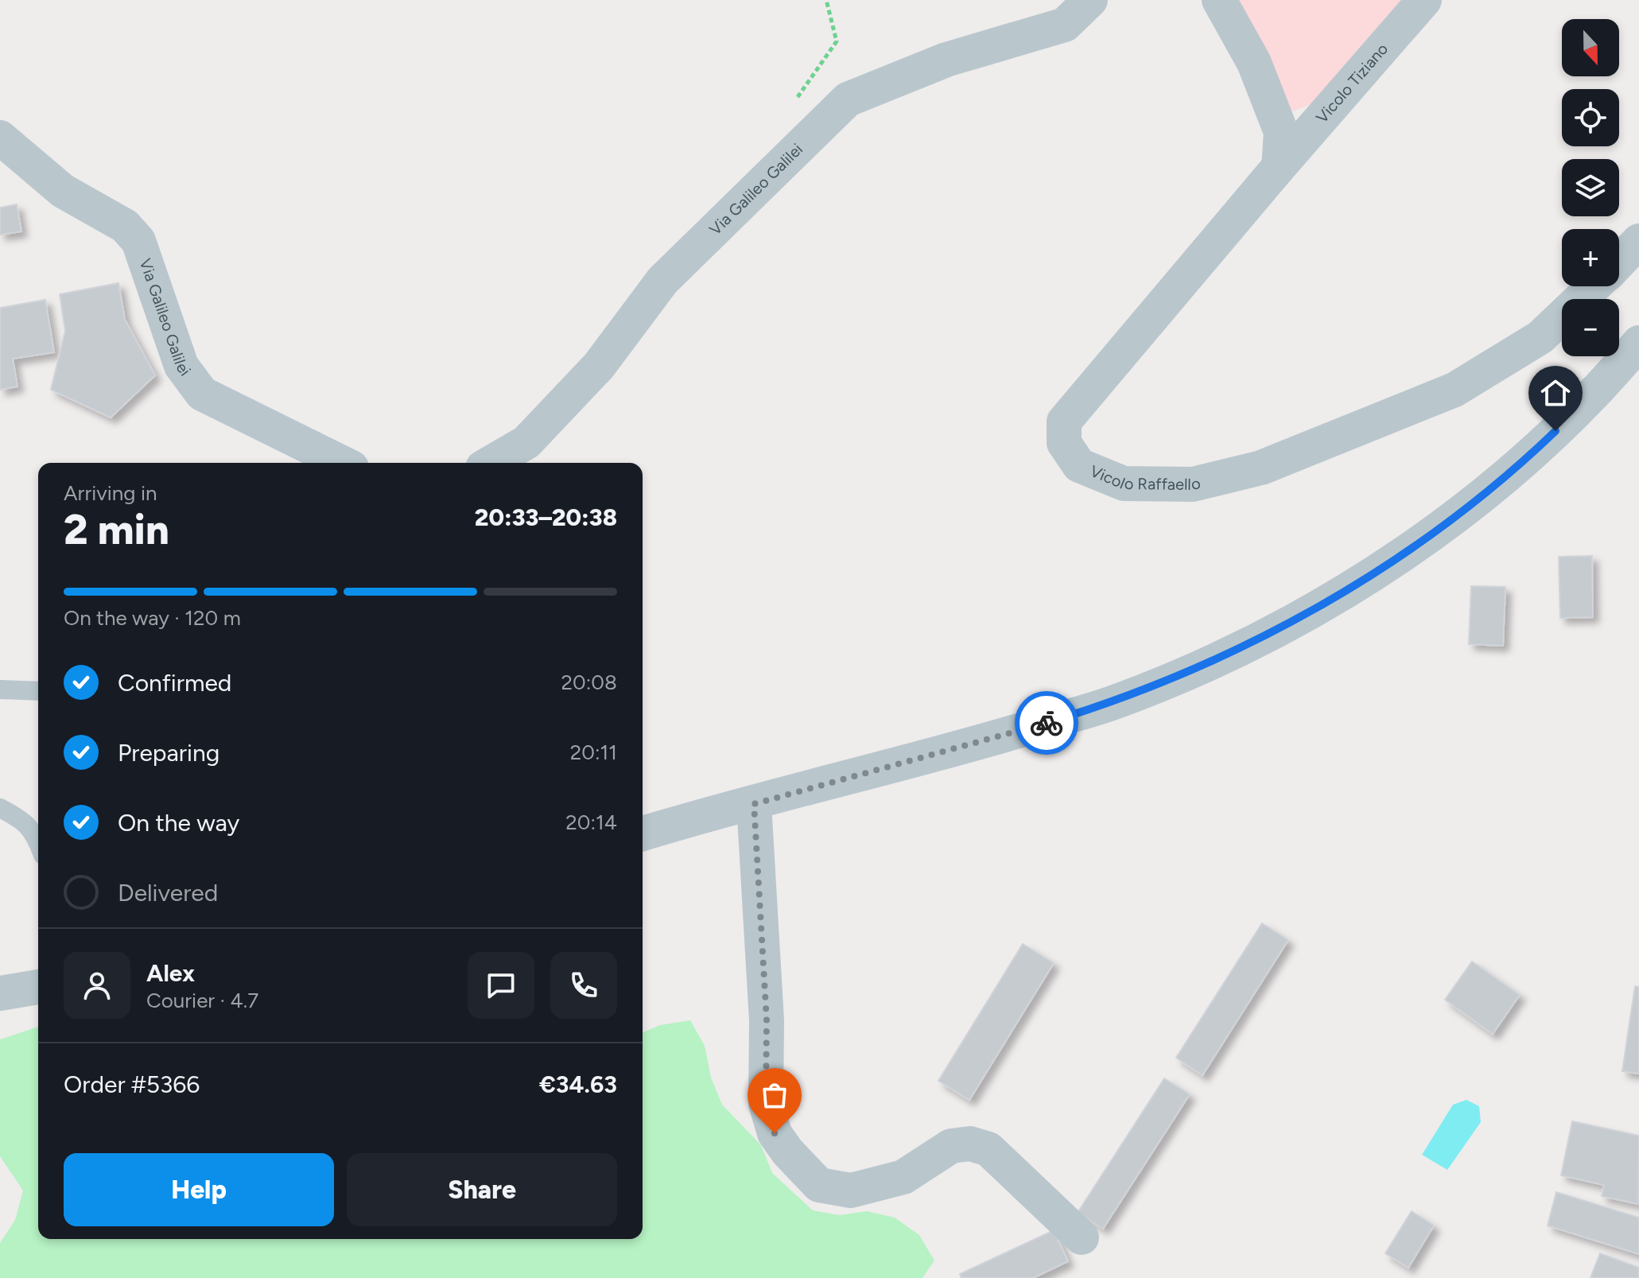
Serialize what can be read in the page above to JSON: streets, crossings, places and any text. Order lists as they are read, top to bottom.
{
  "streets": {
    "street": ["Vicolo Tiziano", "Via Galileo Galilei", "Vicolo Raffaello"]
  },
  "crossings": [
    ["Vicolo Tiziano", "Vicolo Raffaello"]
  ],
  "north": "bottom",
  "page": {
    "map_buttons": ["+", "−"],
    "heading": ["2 min", "Arriving in", "20:33–20:38"],
    "panel": [
      "Alex",
      "Courier · 4.7",
      "Order #5366",
      "€34.63"
    ],
    "bar": "On the way · 120 m",
    "list": [
      ["Confirmed", "20:08"],
      ["Preparing", "20:11"],
      ["On the way", "20:14"],
      "Delivered"
    ],
    "buttons": ["Help", "Share"]
  }
}
